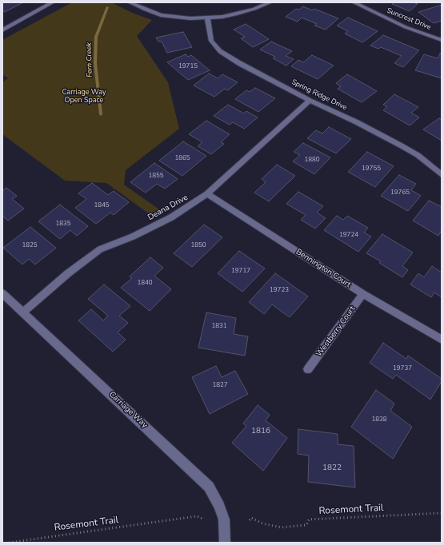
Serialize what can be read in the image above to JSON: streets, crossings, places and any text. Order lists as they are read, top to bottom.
{
  "streets": {
    "street": [
      "Suncrest Drive",
      "Spring Ridge Drive",
      "Deana Drive",
      "Bennington Court",
      "Westberry Court",
      "Carriage Way"
    ],
    "path": ["Rosemont Trail"]
  },
  "crossings": [
    ["Spring Ridge Drive", "Deana Drive"],
    ["Deana Drive", "Bennington Court"],
    ["Deana Drive", "Carriage Way"],
    ["Bennington Court", "Westberry Court"]
  ],
  "water": ["Fern Creek"],
  "parks": ["Carriage Way Open Space"],
  "house_numbers": [
    "19715",
    "1865",
    "1880",
    "19755",
    "1855",
    "19765",
    "1845",
    "1835",
    "19724",
    "1825",
    "1850",
    "19717",
    "1840",
    "19723",
    "1831",
    "19737",
    "1827",
    "1838",
    "1816",
    "1822"
  ]
}
